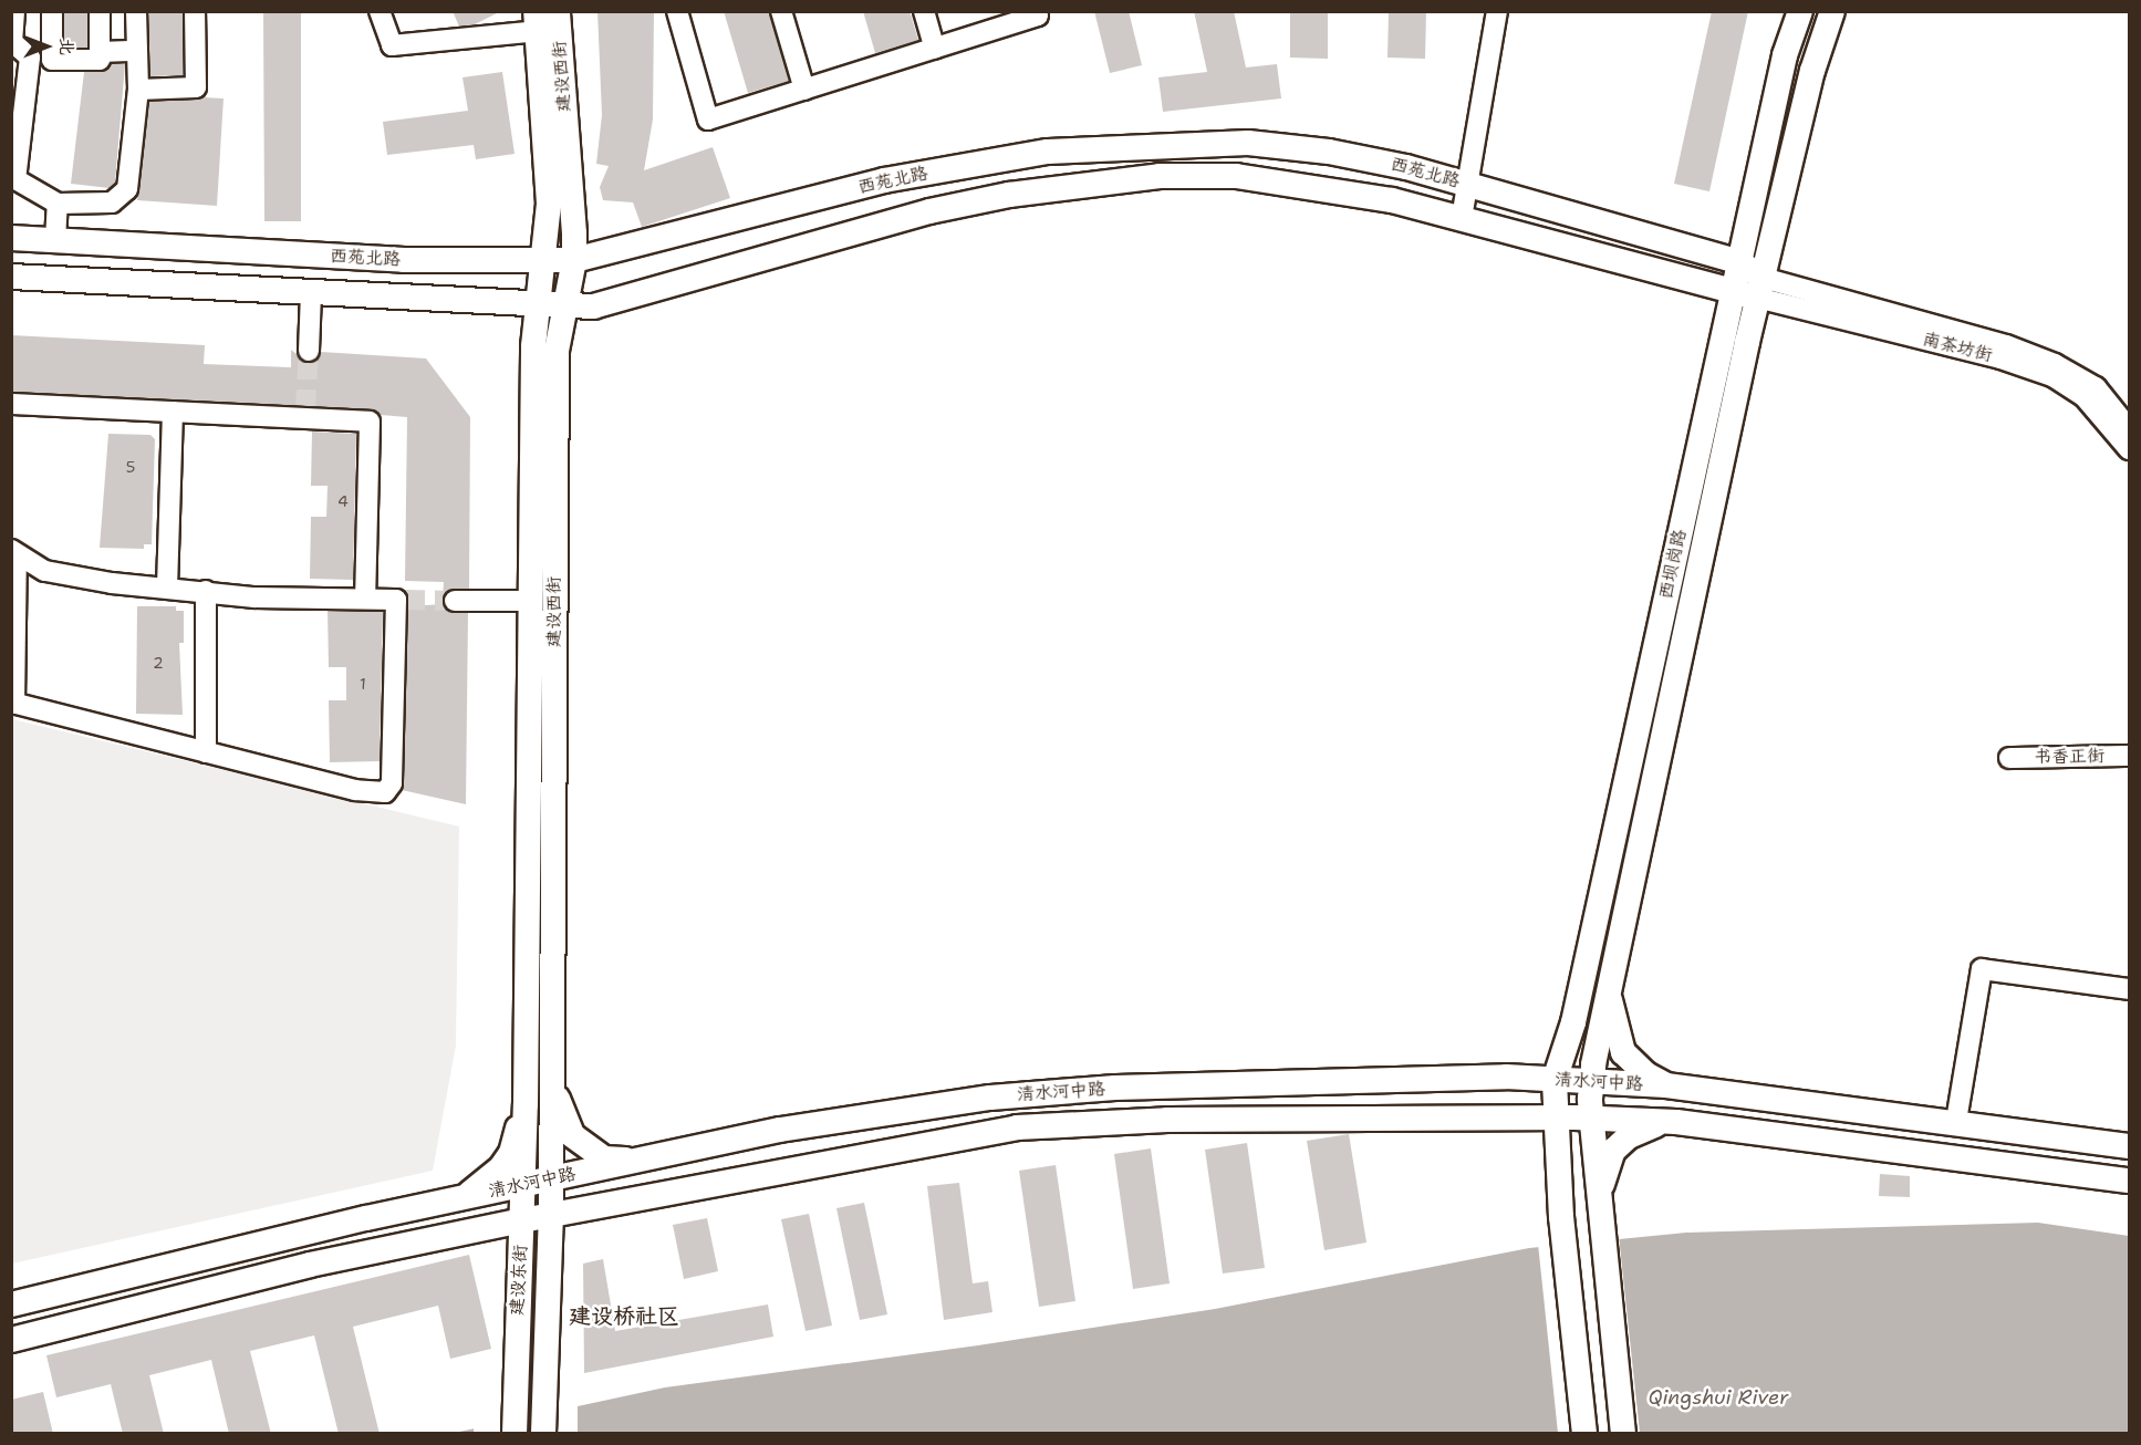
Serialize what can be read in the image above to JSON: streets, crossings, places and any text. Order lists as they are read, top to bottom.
{
  "streets": {
    "main road": [
      "建设西街",
      "西苑北路",
      "西坝岗路",
      "清水河中路",
      "建设东街"
    ],
    "street": ["南茶坊街", "书香正街"]
  },
  "crossings": [
    ["建设西街", "西苑北路"],
    ["建设西街", "清水河中路"],
    ["建设西街", "建设东街"],
    ["西苑北路", "南茶坊街"],
    ["西苑北路", "西坝岗路"],
    ["南茶坊街", "西坝岗路"],
    ["西坝岗路", "清水河中路"],
    ["清水河中路", "建设东街"]
  ],
  "districts": ["建设桥社区"],
  "water": ["Qingshui River"],
  "house_numbers": [
    "5",
    "4",
    "2",
    "1"
  ],
  "north": "right"
}
